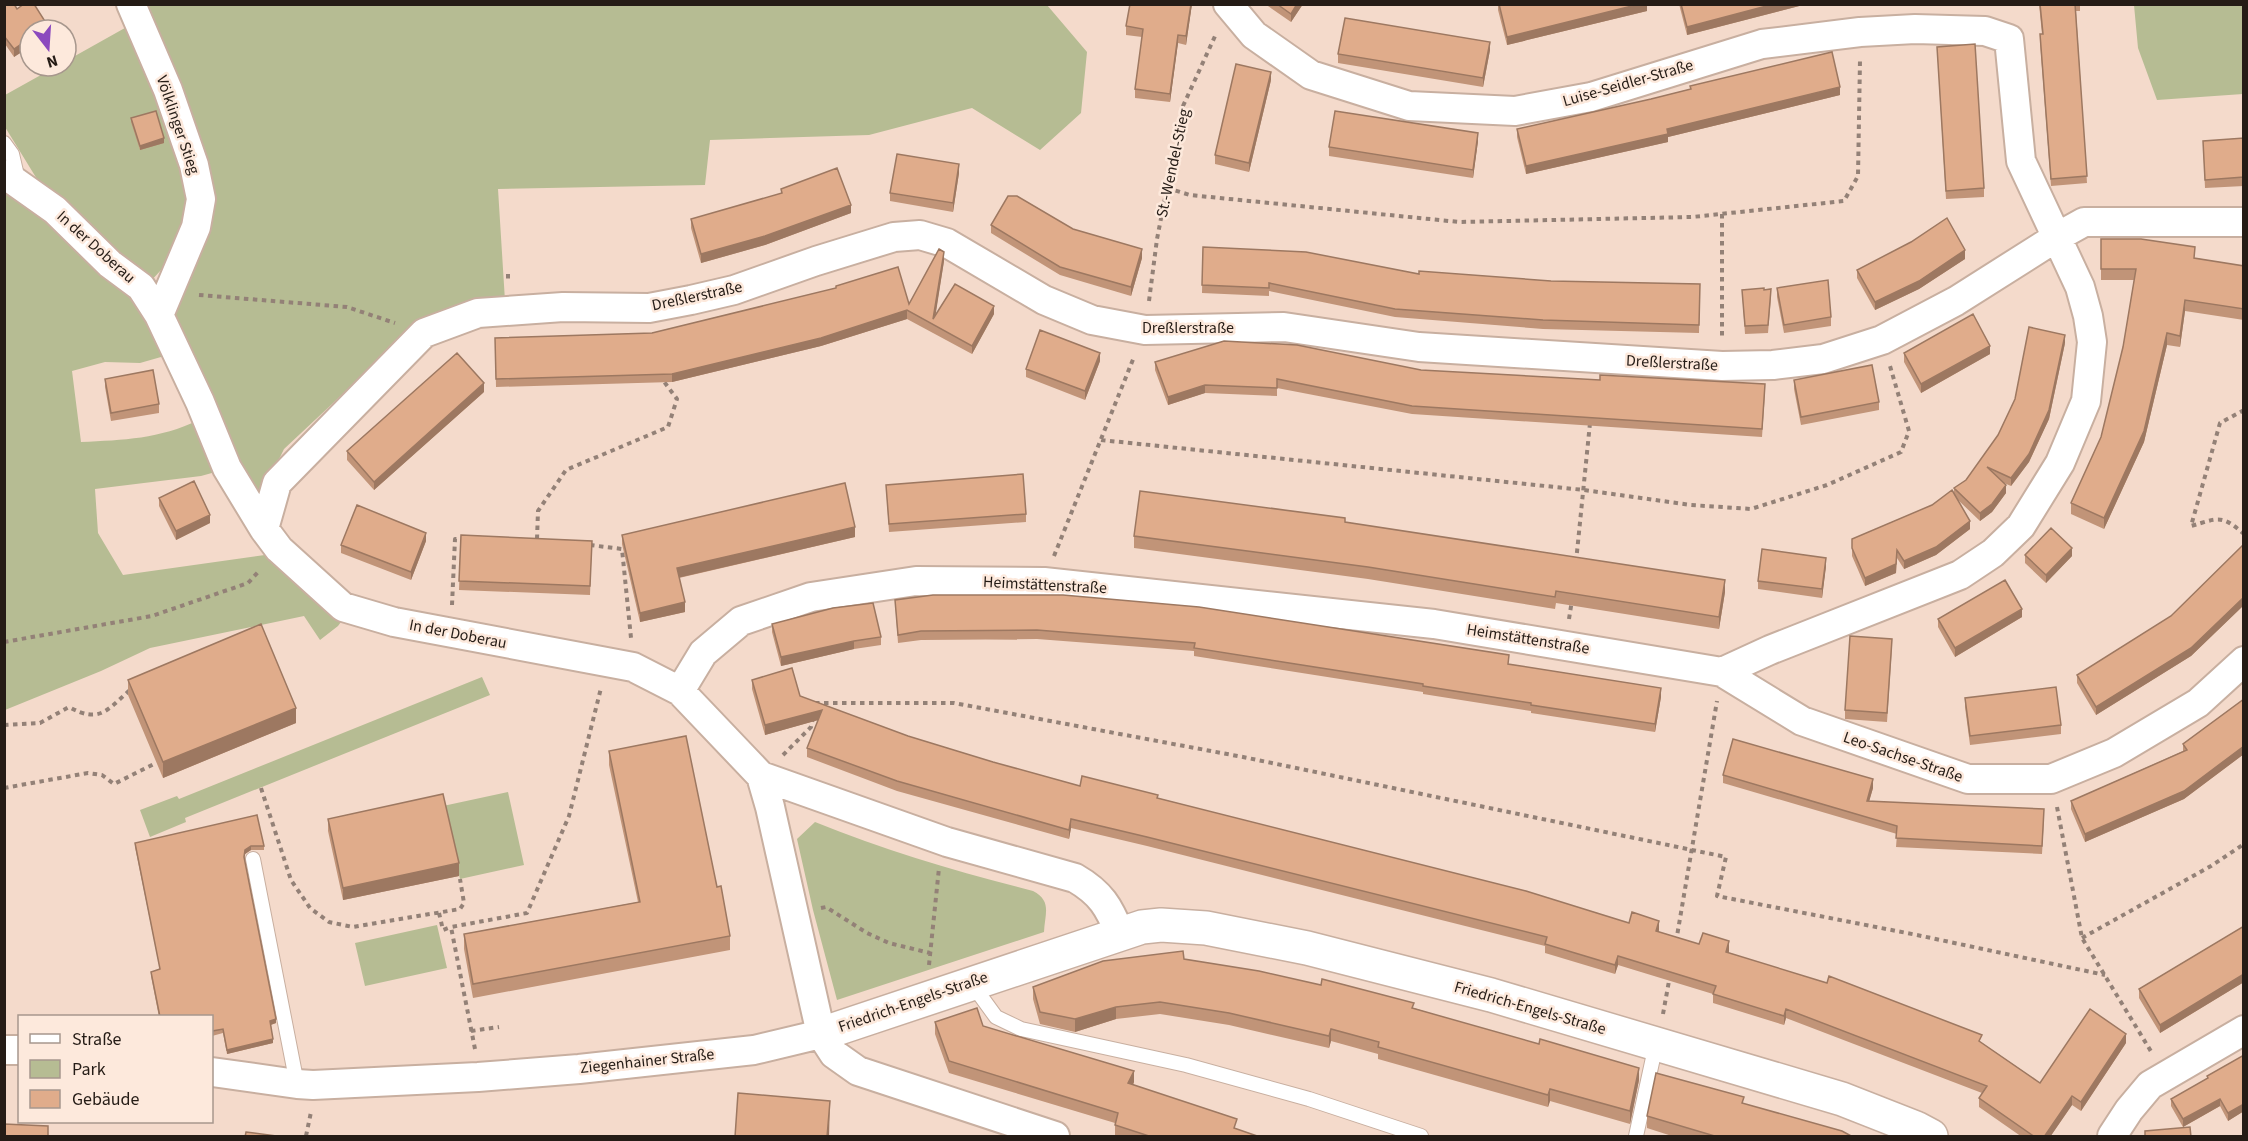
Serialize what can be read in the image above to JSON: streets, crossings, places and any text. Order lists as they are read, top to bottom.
{
  "streets": {
    "street": [
      "Luise-Seidler-Straße",
      "Völklinger Stieg",
      "In der Doberau",
      "Dreßlerstraße",
      "Heimstättenstraße",
      "Leo-Sachse-Straße",
      "Friedrich-Engels-Straße",
      "Ziegenhainer Straße"
    ],
    "path": ["St.-Wendel-Stieg"]
  },
  "crossings": [
    ["Luise-Seidler-Straße", "St.-Wendel-Stieg"],
    ["Luise-Seidler-Straße", "Dreßlerstraße"],
    ["Völklinger Stieg", "In der Doberau"],
    ["St.-Wendel-Stieg", "Dreßlerstraße"],
    ["St.-Wendel-Stieg", "Heimstättenstraße"],
    ["In der Doberau", "Dreßlerstraße"],
    ["In der Doberau", "Heimstättenstraße"],
    ["In der Doberau", "Friedrich-Engels-Straße"],
    ["Heimstättenstraße", "Leo-Sachse-Straße"],
    ["Heimstättenstraße", "Friedrich-Engels-Straße"],
    ["Friedrich-Engels-Straße", "Ziegenhainer Straße"]
  ],
  "legend": ["Straße", "Park", "Gebäude"],
  "north": "bottom"
}
